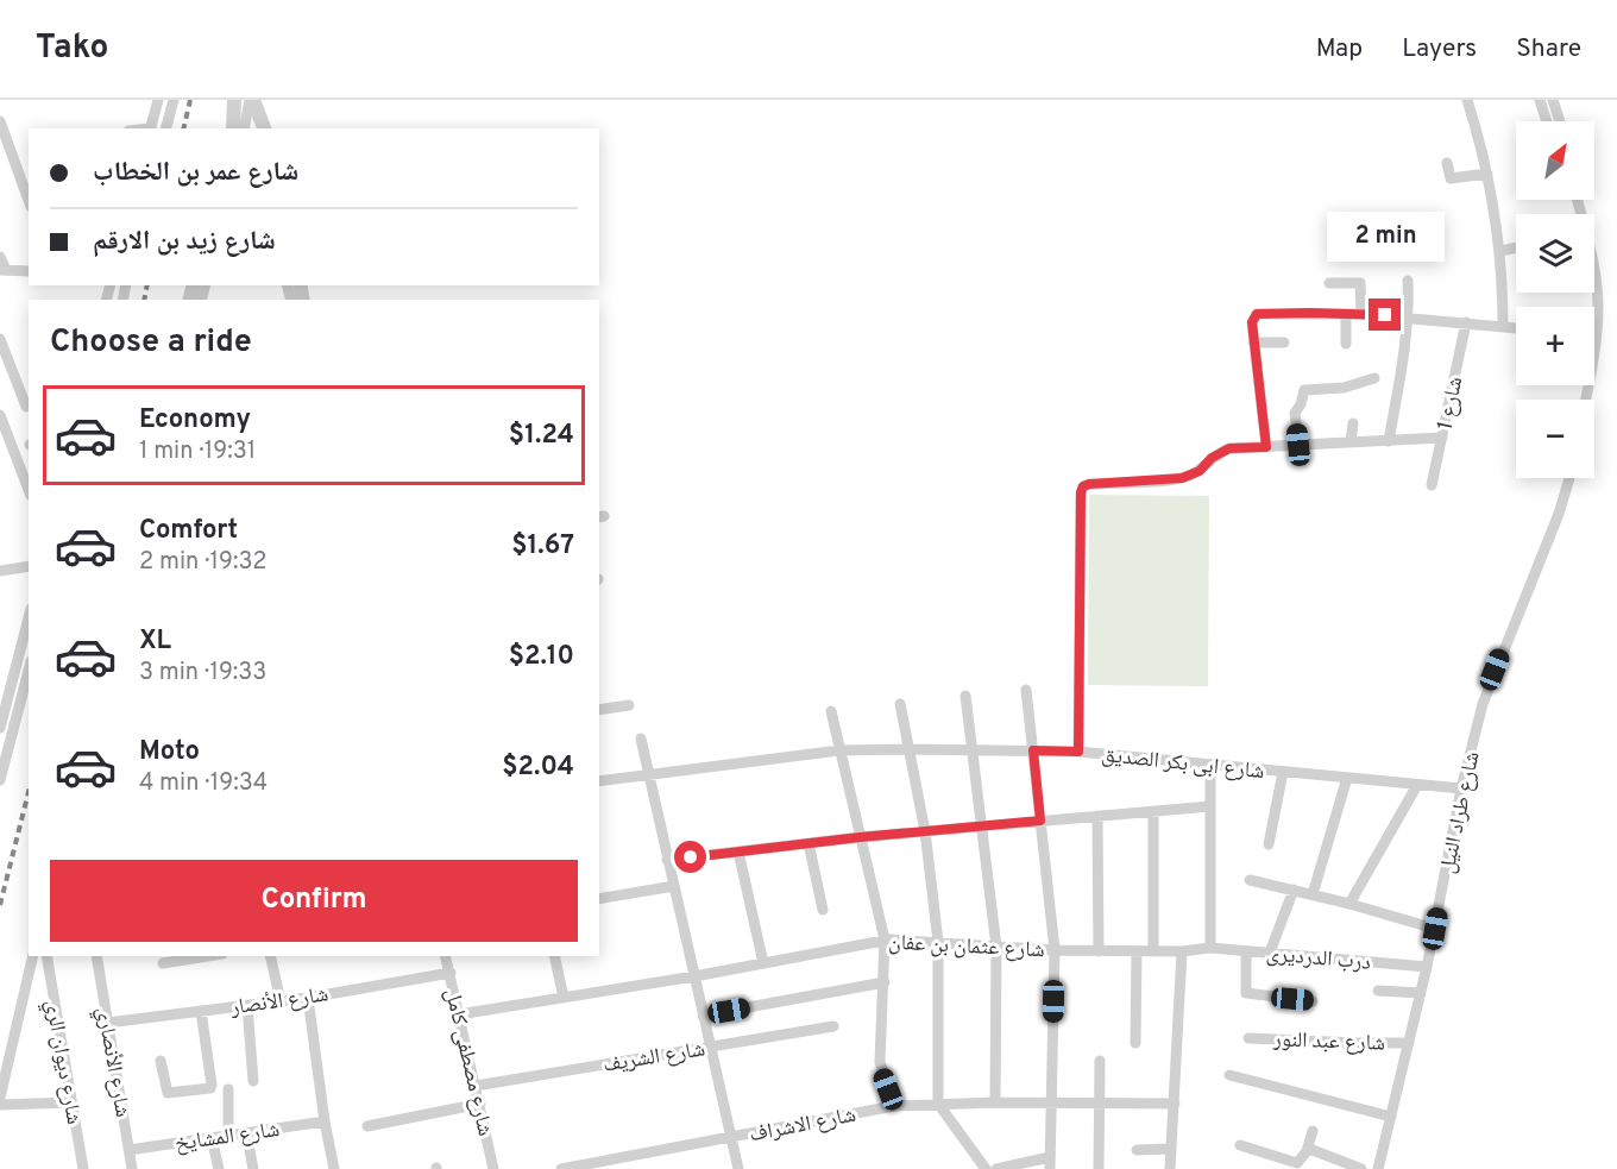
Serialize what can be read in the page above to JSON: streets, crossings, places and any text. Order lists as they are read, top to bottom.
{
  "streets": {
    "street": [
      "شارع 1",
      "شارع ابى بكر الصديق",
      "شارع طراد النيل",
      "شارع عثمان بن عفان",
      "درب الدرديرى",
      "شارع الأنصار",
      "شارع عبد النور",
      "شارع الشريف",
      "شارع ديوان الري",
      "شارع الأنصاري",
      "شارع مصطفى كامل",
      "شارع الاشراف",
      "شارع المشايخ"
    ]
  },
  "crossings": [
    ["شارع ابى بكر الصديق", "شارع طراد النيل"],
    ["شارع طراد النيل", "درب الدرديرى"],
    ["شارع طراد النيل", "شارع عبد النور"],
    ["شارع عثمان بن عفان", "درب الدرديرى"],
    ["شارع عثمان بن عفان", "شارع مصطفى كامل"],
    ["شارع الأنصار", "شارع الأنصاري"],
    ["شارع الأنصار", "شارع مصطفى كامل"],
    ["شارع الشريف", "شارع مصطفى كامل"],
    ["شارع الأنصاري", "شارع المشايخ"]
  ],
  "north": "top right",
  "page": {
    "header": "Tako",
    "nav": ["Map", "Layers", "Share"],
    "map_buttons": ["+", "−"],
    "banner": ["شارع عمر بن الخطاب", "شارع زيد بن الارقم"],
    "bubble": "2 min",
    "heading": "Choose a ride",
    "list": [
      {
        "name": "Economy",
        "note": "1 min · 19:31",
        "value": "$1.24"
      },
      {
        "name": "Comfort",
        "note": "2 min · 19:32",
        "value": "$1.67"
      },
      {
        "name": "XL",
        "note": "3 min · 19:33",
        "value": "$2.10"
      },
      {
        "name": "Moto",
        "note": "4 min · 19:34",
        "value": "$2.04"
      }
    ],
    "buttons": "Confirm"
  }
}
